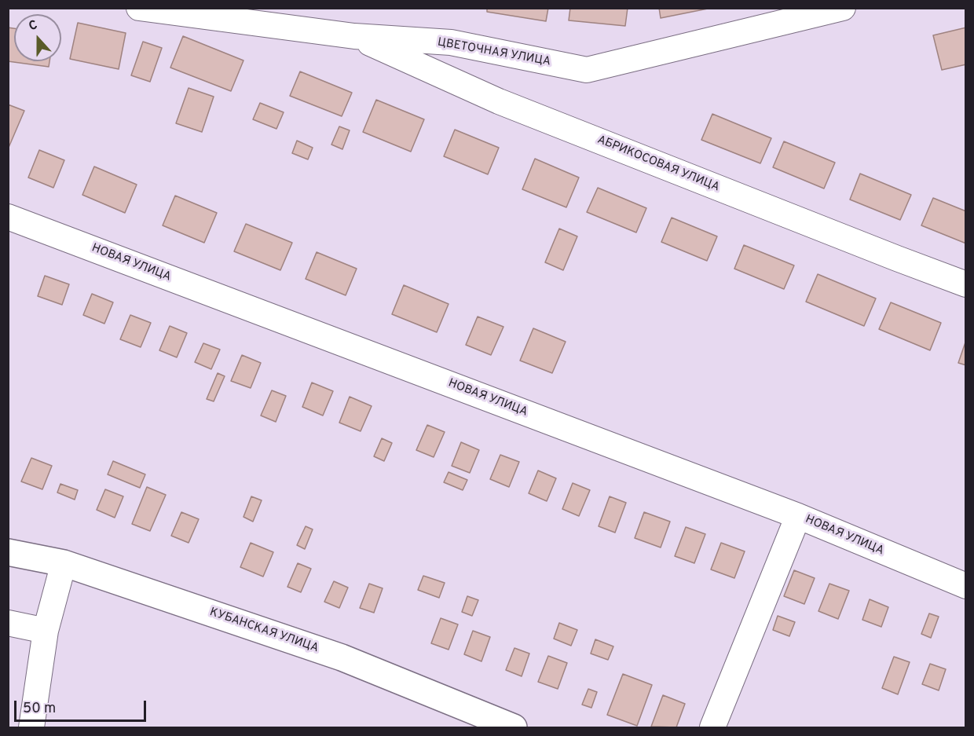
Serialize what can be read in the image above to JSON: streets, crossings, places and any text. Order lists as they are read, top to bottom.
{
  "streets": {
    "main road": ["КУБАНСКАЯ УЛИЦА"],
    "street": ["ЦВЕТОЧНАЯ УЛИЦА", "АБРИКОСОВАЯ УЛИЦА", "НОВАЯ УЛИЦА"]
  },
  "crossings": [
    ["ЦВЕТОЧНАЯ УЛИЦА", "АБРИКОСОВАЯ УЛИЦА"]
  ],
  "scale_bar": "50 m",
  "north": "top"
}
